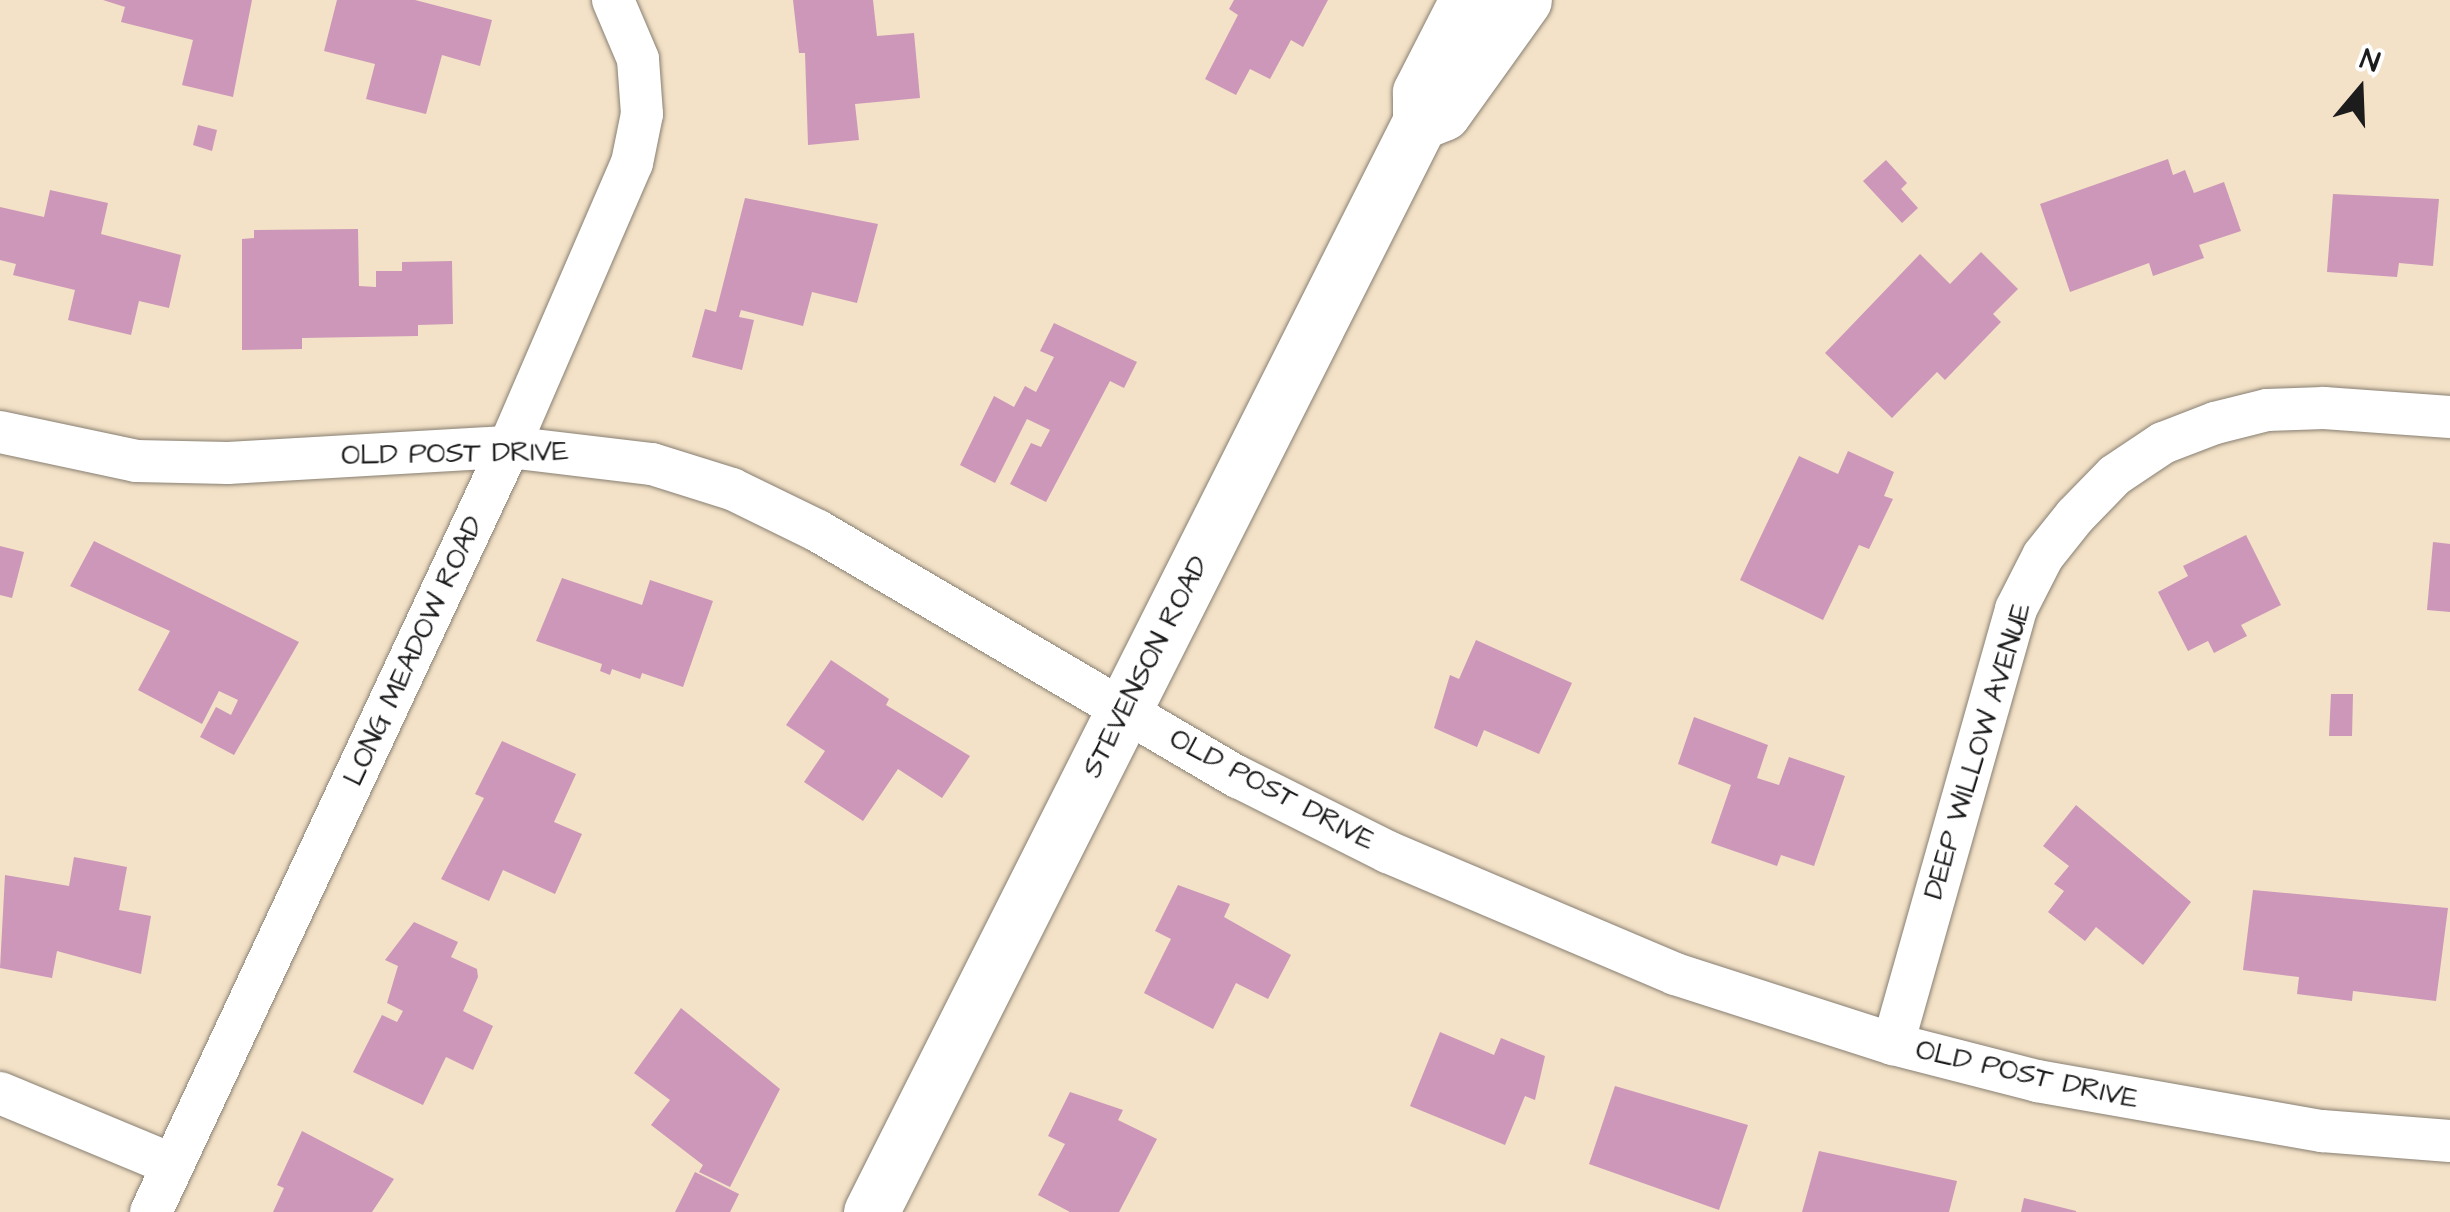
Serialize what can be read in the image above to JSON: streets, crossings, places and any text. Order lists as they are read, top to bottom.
{
  "streets": {
    "main road": ["STEVENSON ROAD"],
    "street": ["OLD POST DRIVE", "LONG MEADOW ROAD", "DEEP WILLOW AVENUE"]
  },
  "crossings": [
    ["OLD POST DRIVE", "LONG MEADOW ROAD"],
    ["OLD POST DRIVE", "STEVENSON ROAD"],
    ["OLD POST DRIVE", "DEEP WILLOW AVENUE"]
  ],
  "north": "top"
}
